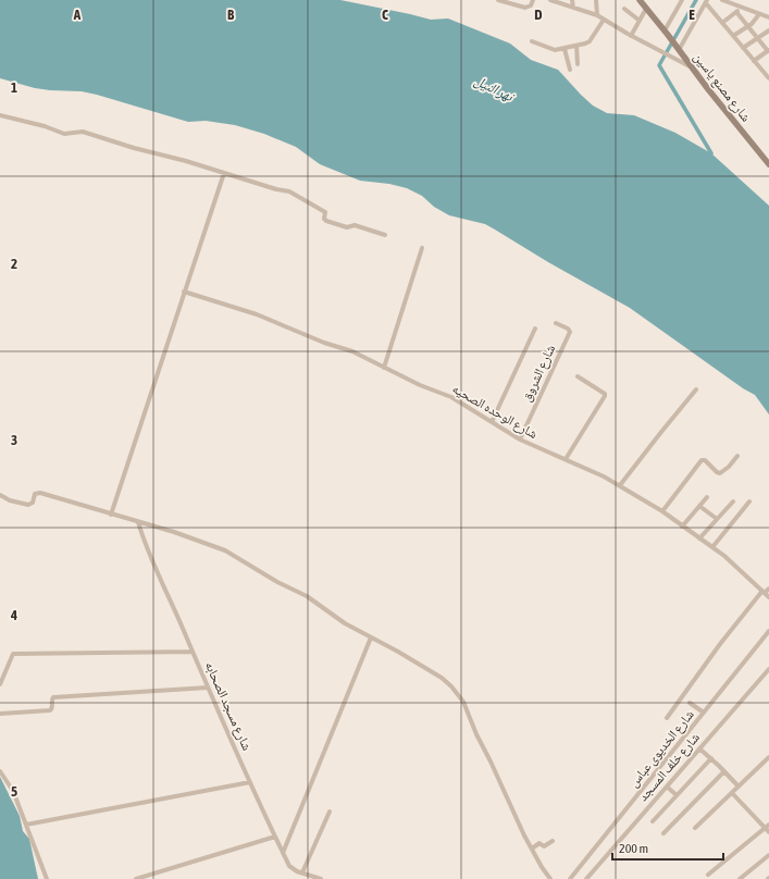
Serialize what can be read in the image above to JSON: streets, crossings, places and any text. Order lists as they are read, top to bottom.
{
  "streets": {
    "main road": ["شارع مصنع ياسين"],
    "street": [
      "شارع الشروق",
      "شارع الوحده الصحيه",
      "شارع مسجد الصحابه",
      "شارع الخديوى عباس",
      "شارع خلف المسجد"
    ]
  },
  "crossings": [
    ["شارع الشروق", "شارع الوحده الصحيه"]
  ],
  "water": ["نهر النيل"],
  "scale_bar": "200 m",
  "grid": {
    "columns": [
      "A",
      "B",
      "C",
      "D",
      "E"
    ],
    "rows": [
      "1",
      "2",
      "3",
      "4",
      "5"
    ]
  }
}
